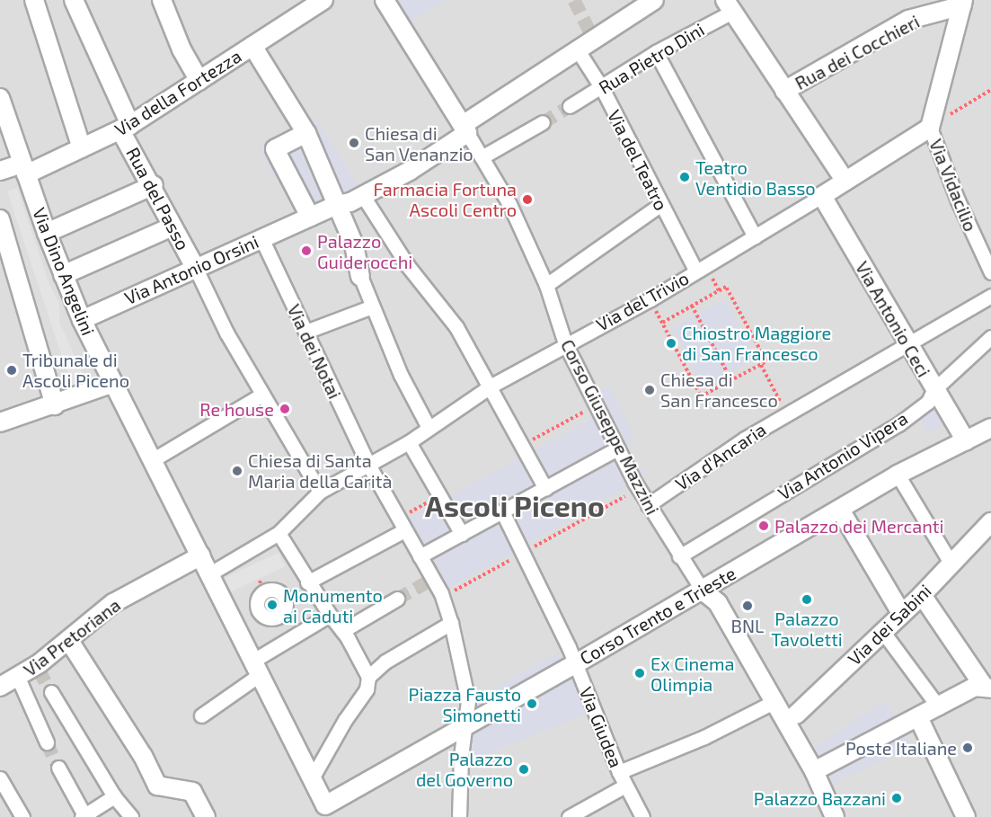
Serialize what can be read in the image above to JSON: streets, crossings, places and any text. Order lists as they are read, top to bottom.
{
  "streets": {
    "street": [
      "Rua dei Cocchieri",
      "Rua Pietro Dini",
      "Via della Fortezza",
      "Via del Teatro",
      "Via Vidacilio",
      "Rua del Passo",
      "Via Antonio Orsini",
      "Via Dino Angelini",
      "Via del Trivio",
      "Via Antonio Ceci",
      "Via dei Notai",
      "Corso Giuseppe Mazzini",
      "Via Antonio Vipera",
      "Via d'Ancaria",
      "Corso Trento e Trieste",
      "Via dei Sabini",
      "Via Pretoriana",
      "Via Giudea"
    ]
  },
  "crossings": [
    ["Rua Pietro Dini", "Via del Teatro"],
    ["Via della Fortezza", "Rua del Passo"],
    ["Via della Fortezza", "Via Dino Angelini"],
    ["Via del Teatro", "Via Antonio Orsini"],
    ["Via del Teatro", "Via del Trivio"],
    ["Via Vidacilio", "Via del Trivio"],
    ["Rua del Passo", "Via Antonio Orsini"],
    ["Via Antonio Orsini", "Via Dino Angelini"],
    ["Via Antonio Orsini", "Via dei Notai"],
    ["Via Antonio Orsini", "Corso Giuseppe Mazzini"],
    ["Via Dino Angelini", "Via del Trivio"],
    ["Via Dino Angelini", "Corso Trento e Trieste"],
    ["Via Dino Angelini", "Via Pretoriana"],
    ["Via del Trivio", "Via Antonio Ceci"],
    ["Via del Trivio", "Via dei Notai"],
    ["Via del Trivio", "Corso Giuseppe Mazzini"],
    ["Via Antonio Ceci", "Via Antonio Vipera"],
    ["Via Antonio Ceci", "Via d'Ancaria"],
    ["Via Antonio Ceci", "Corso Trento e Trieste"],
    ["Via dei Notai", "Corso Trento e Trieste"],
    ["Corso Giuseppe Mazzini", "Via Antonio Vipera"],
    ["Corso Giuseppe Mazzini", "Via d'Ancaria"],
    ["Corso Giuseppe Mazzini", "Corso Trento e Trieste"],
    ["Corso Giuseppe Mazzini", "Via dei Sabini"],
    ["Corso Trento e Trieste", "Via Giudea"]
  ],
  "districts": ["Ascoli Piceno"],
  "places": [
    "Chiesa di San Venanzio",
    "Teatro Ventidio Basso",
    "Farmacia Fortuna Ascoli Centro",
    "Palazzo Guiderocchi",
    "Chiostro Maggiore di San Francesco",
    "Tribunale di Ascoli Piceno",
    "Chiesa di San Francesco",
    "Re house",
    "Chiesa di Santa Maria della Carità",
    "Palazzo dei Mercanti",
    "Palazzo Tavoletti",
    "Monumento ai Caduti",
    "BNL",
    "Ex Cinema Olimpia",
    "Piazza Fausto Simonetti",
    "Poste Italiane",
    "Palazzo del Governo",
    "Palazzo Bazzani"
  ]
}
